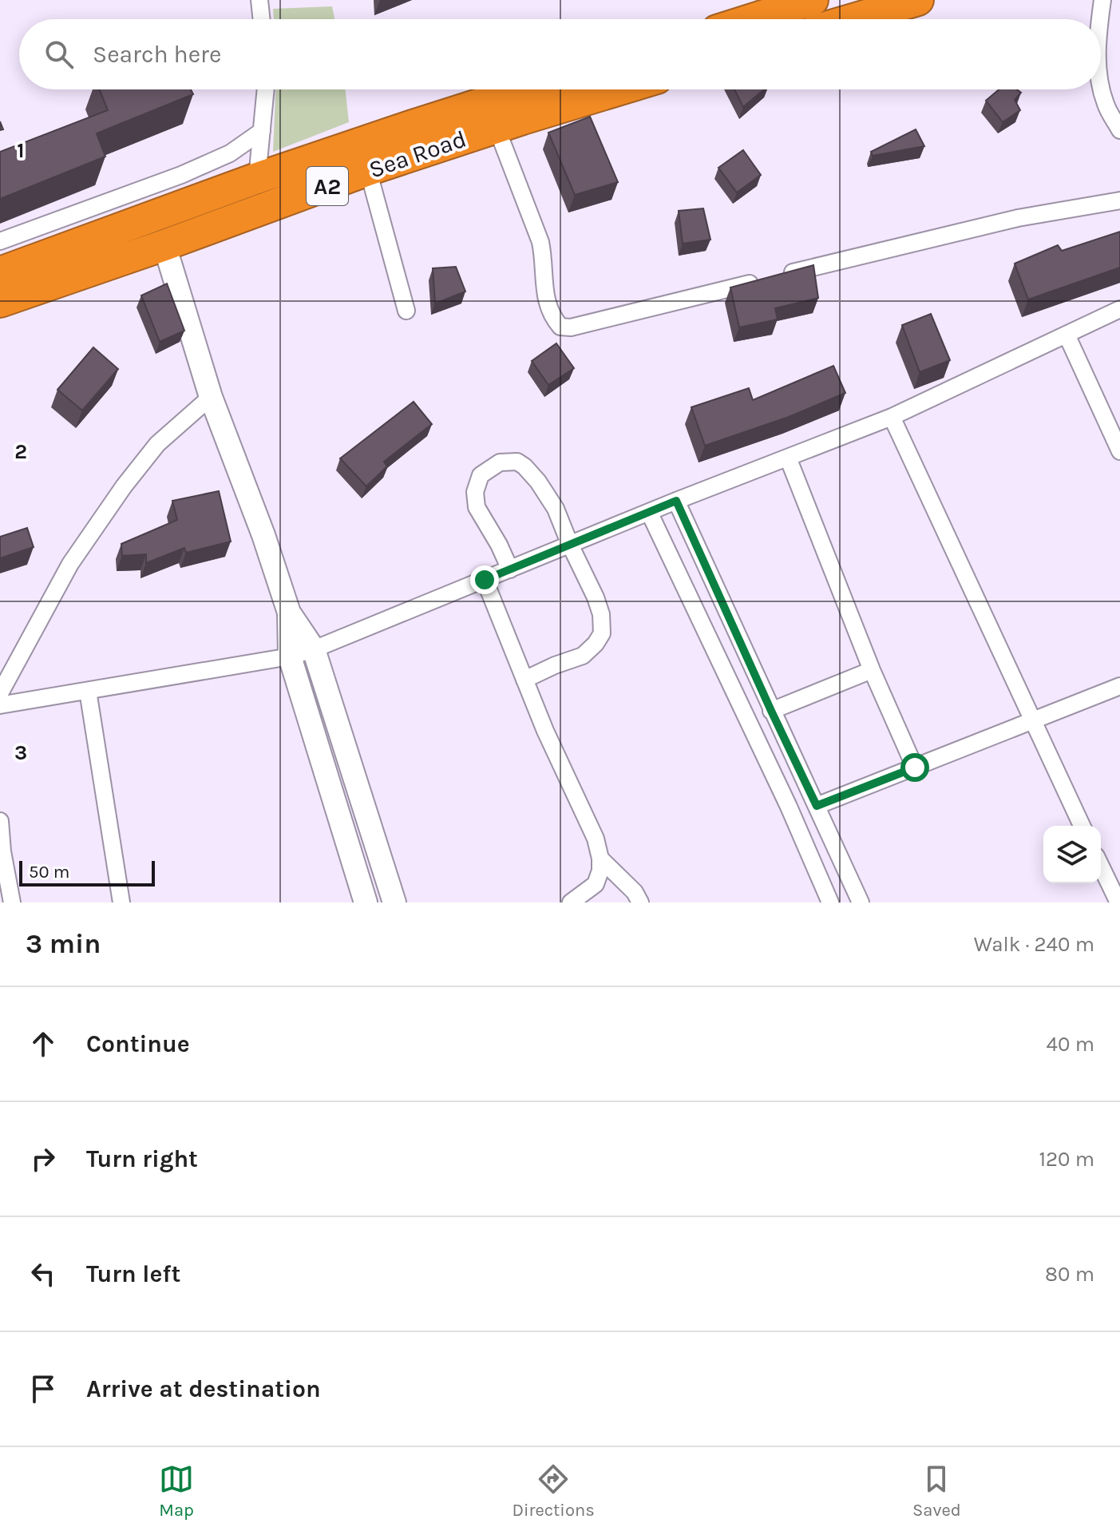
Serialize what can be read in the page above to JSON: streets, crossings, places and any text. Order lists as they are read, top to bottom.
{
  "streets": {
    "highway": ["Sea Road", "A2"]
  },
  "scale_bar": "50 m",
  "page": {
    "search": "Search here",
    "scale": "50 m",
    "heading": ["3 min", "Walk · 240 m"],
    "list": [
      ["Continue", "40 m"],
      ["Turn right", "120 m"],
      ["Turn left", "80 m"],
      "Arrive at destination"
    ],
    "nav": ["Map", "Directions", "Saved"]
  },
  "grid": {
    "rows": ["1", "2", "3"]
  }
}
